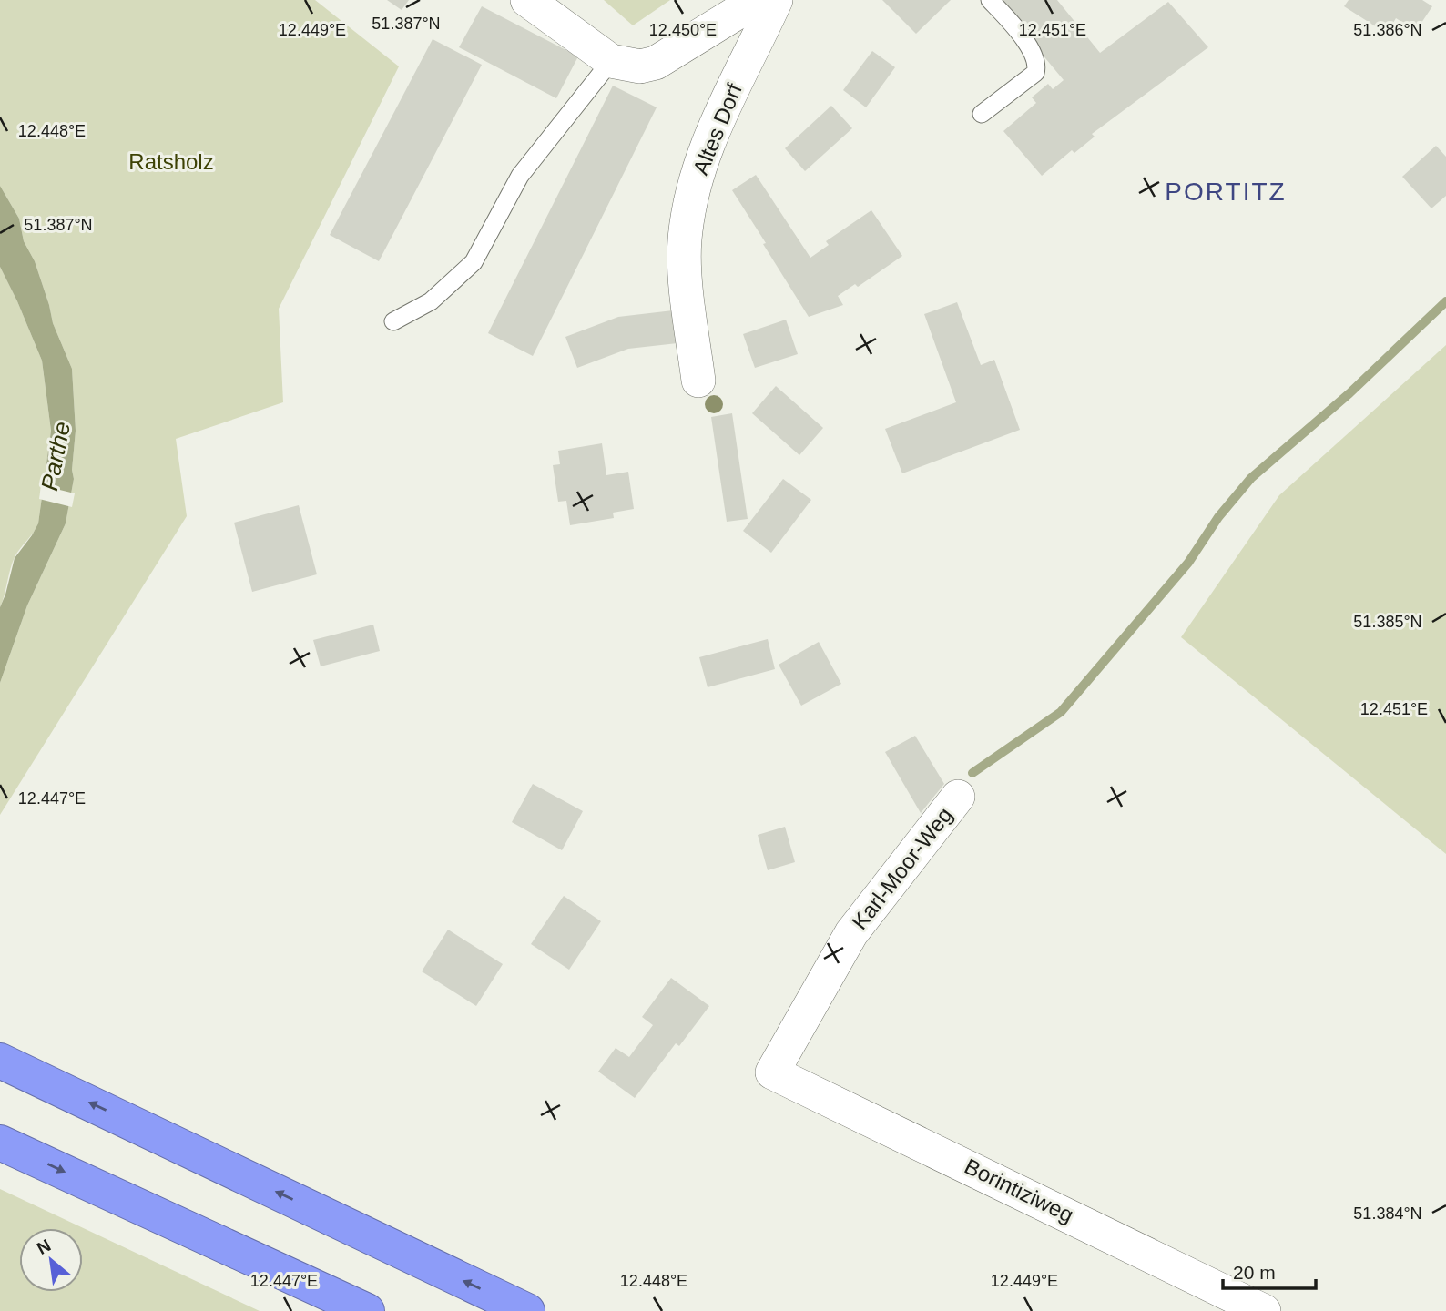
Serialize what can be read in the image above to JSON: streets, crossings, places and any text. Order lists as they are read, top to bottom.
{
  "streets": {
    "street": ["Altes Dorf", "Karl-Moor-Weg", "Borintiziweg"]
  },
  "crossings": [
    ["Karl-Moor-Weg", "Borintiziweg"]
  ],
  "districts": ["PORTITZ"],
  "water": ["Parthe"],
  "parks": ["Ratsholz"],
  "scale_bar": "20 m",
  "north": "top left",
  "coordinates": [
    "51.387°N",
    "12.449°E",
    "12.450°E",
    "12.451°E",
    "51.386°N",
    "12.448°E",
    "51.385°N",
    "12.447°E",
    "51.384°N"
  ]
}
